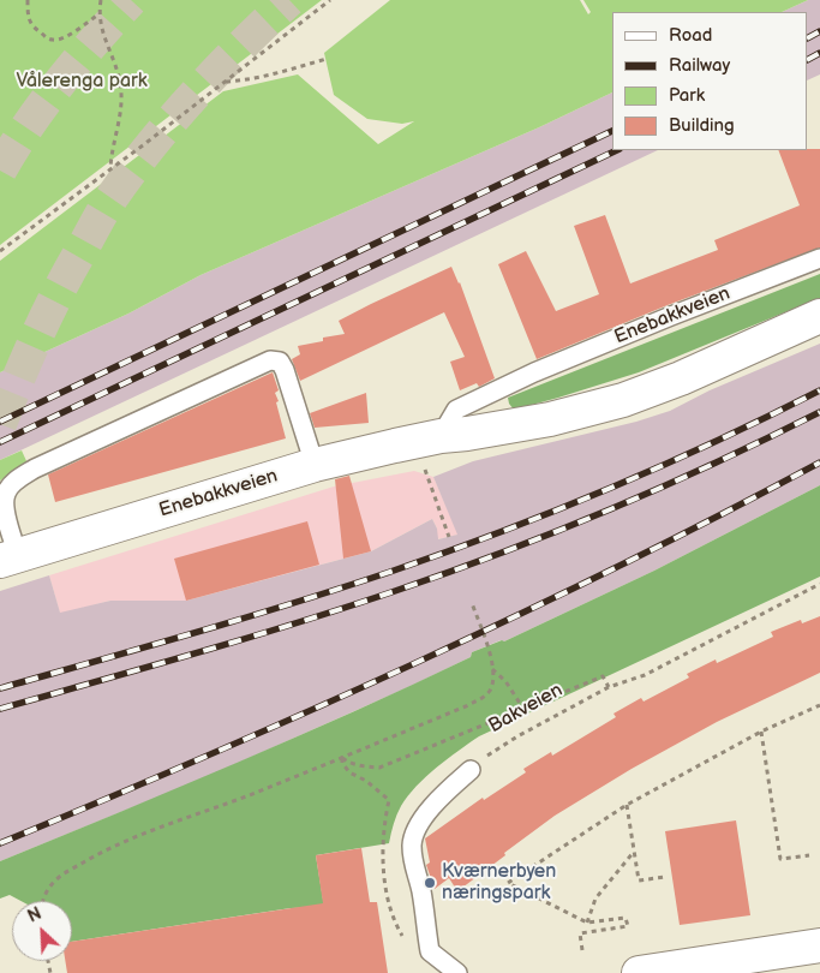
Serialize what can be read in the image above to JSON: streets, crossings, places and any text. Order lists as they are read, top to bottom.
{
  "streets": {
    "street": ["Enebakkveien"],
    "path": ["Bakveien"]
  },
  "parks": ["Vålerenga park"],
  "places": ["Kværnerbyen næringspark"],
  "legend": [
    "Road",
    "Railway",
    "Park",
    "Building"
  ],
  "north": "top left"
}
